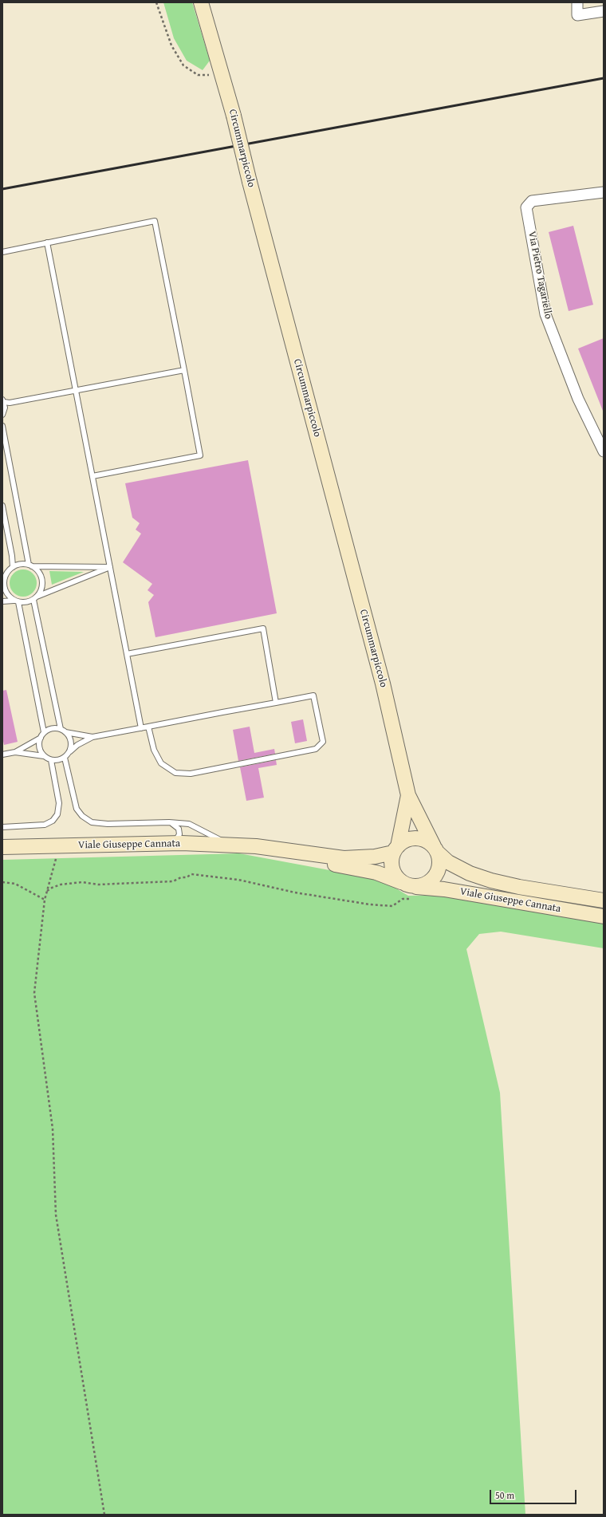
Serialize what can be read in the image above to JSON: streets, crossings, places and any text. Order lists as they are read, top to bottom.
{
  "streets": {
    "street": ["Circummarpiccolo", "Via Pietro Tagariello", "Viale Giuseppe Cannata"]
  },
  "crossings": [
    ["Circummarpiccolo", "Viale Giuseppe Cannata"]
  ],
  "scale_bar": "50 m"
}
